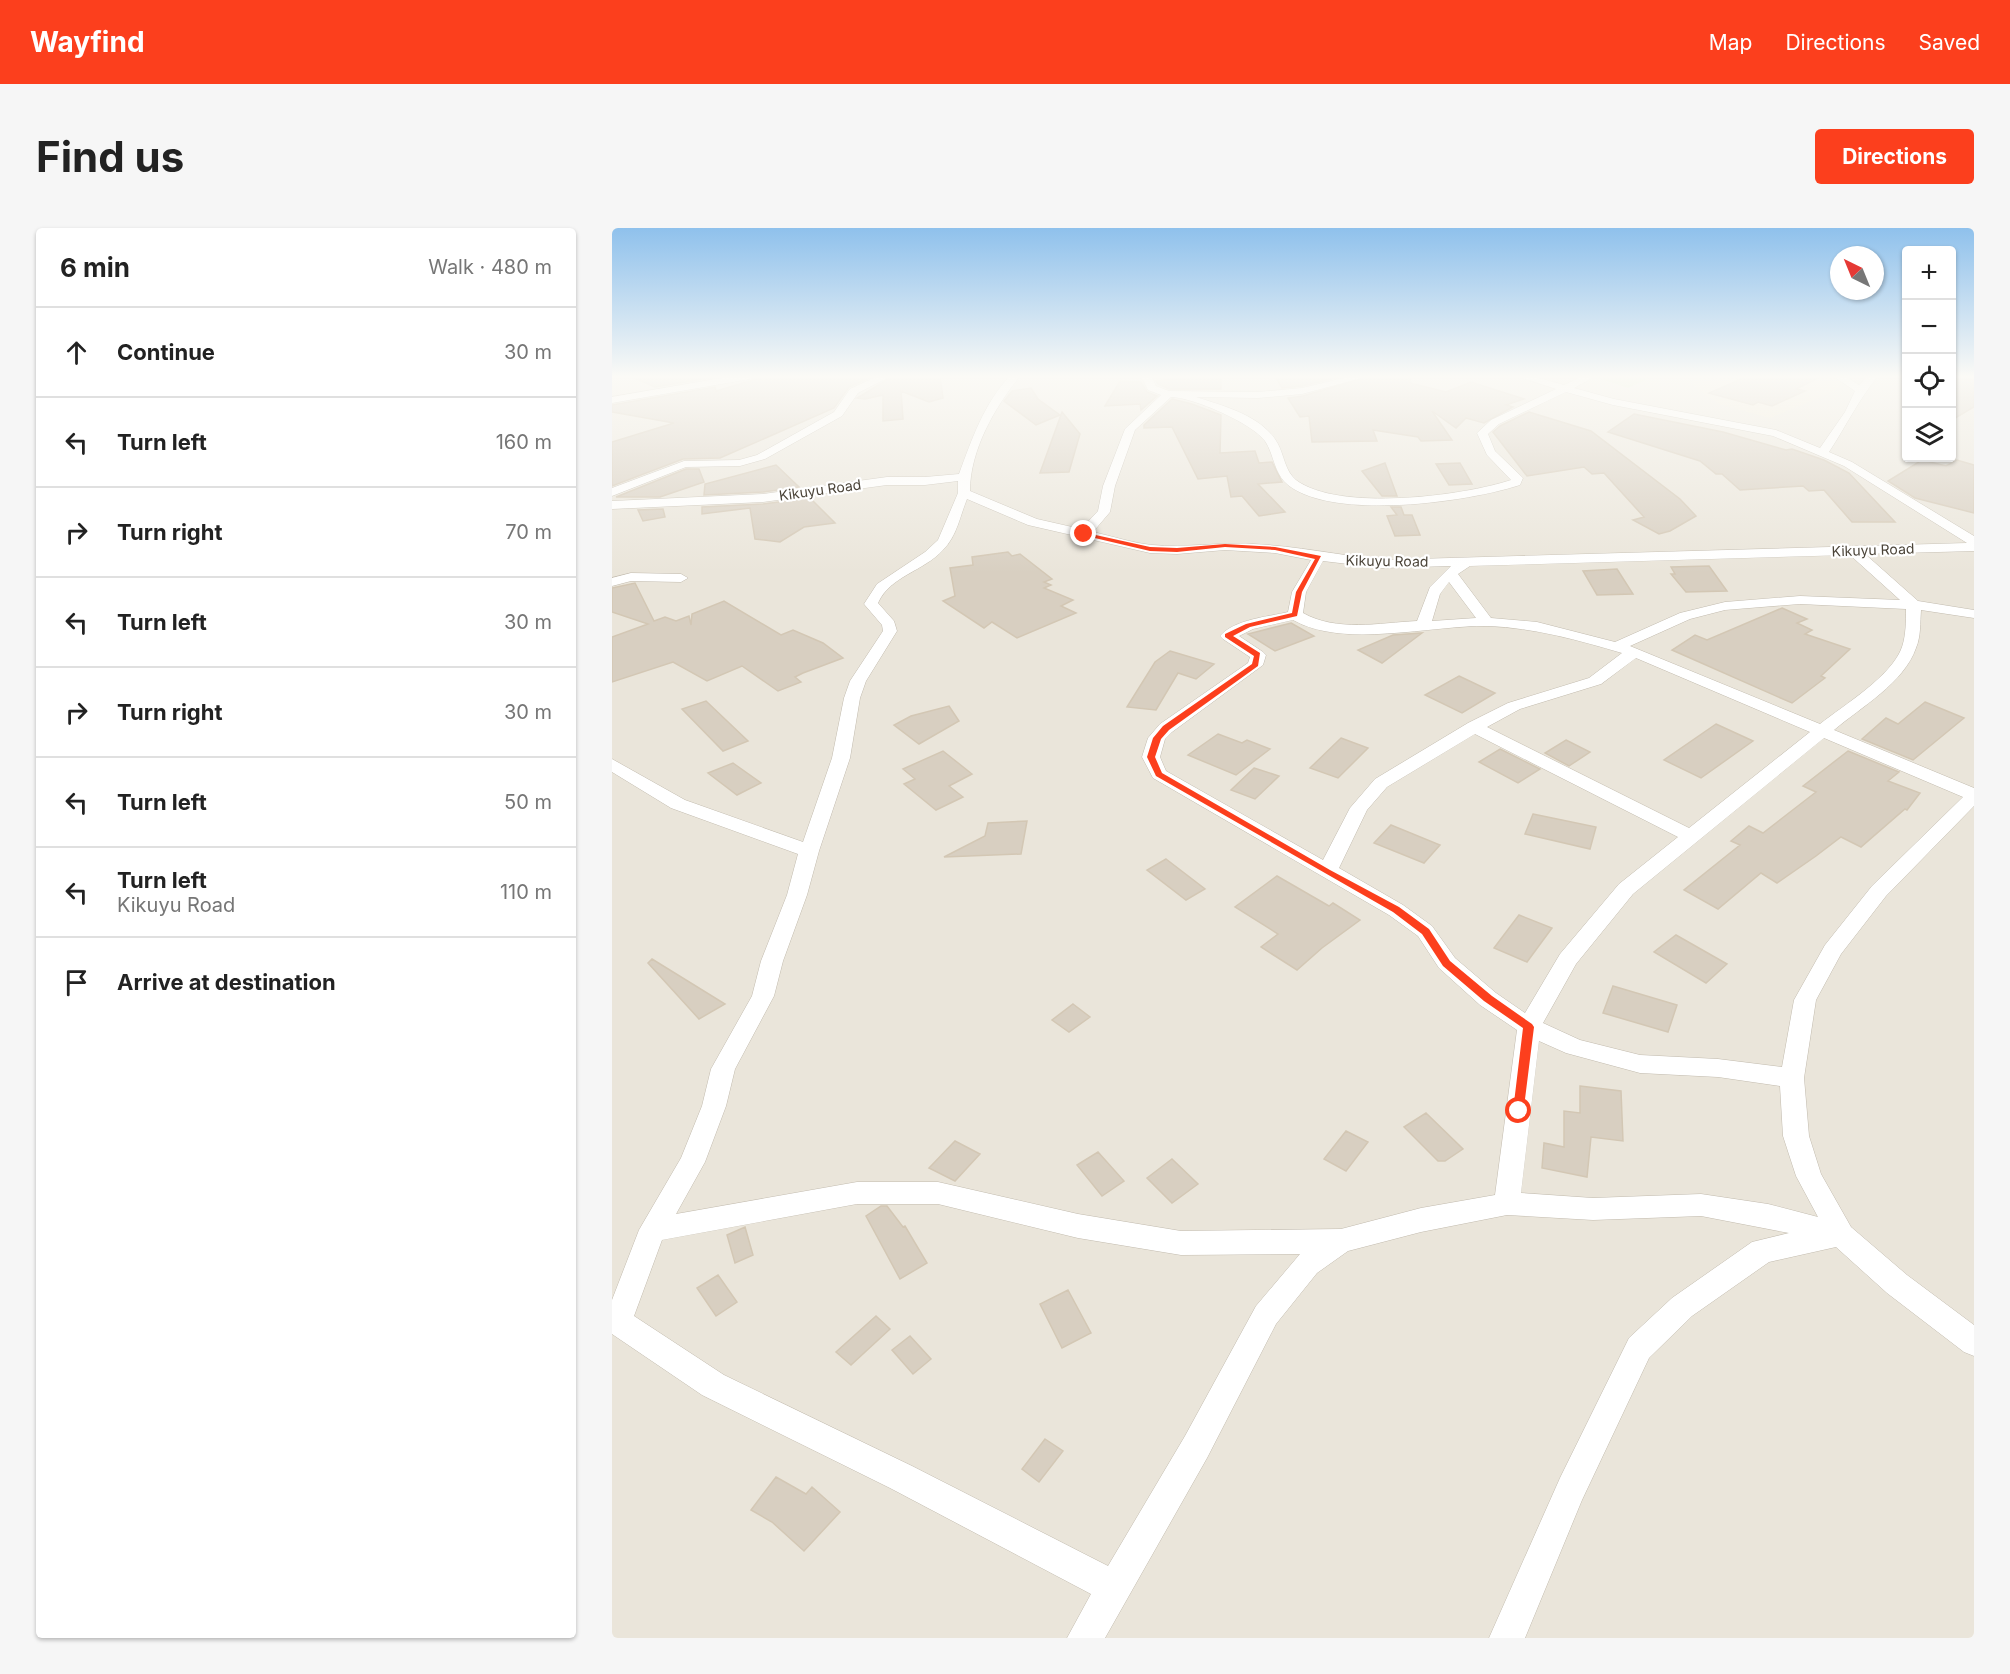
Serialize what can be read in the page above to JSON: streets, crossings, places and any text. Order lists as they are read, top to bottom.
{
  "streets": {
    "street": ["Kikuyu Road"]
  },
  "north": "top left",
  "page": {
    "header": "Wayfind",
    "nav": ["Map", "Directions", "Saved"],
    "buttons": "Directions",
    "title": "Find us",
    "heading": ["6 min", "Walk · 480 m"],
    "map_buttons": ["+", "−"],
    "list": [
      ["Continue", "30 m"],
      ["Turn left", "160 m"],
      ["Turn right", "70 m"],
      ["Turn left", "30 m"],
      ["Turn right", "30 m"],
      ["Turn left", "50 m"],
      ["Turn left", "Kikuyu Road", "110 m"],
      "Arrive at destination"
    ]
  }
}
